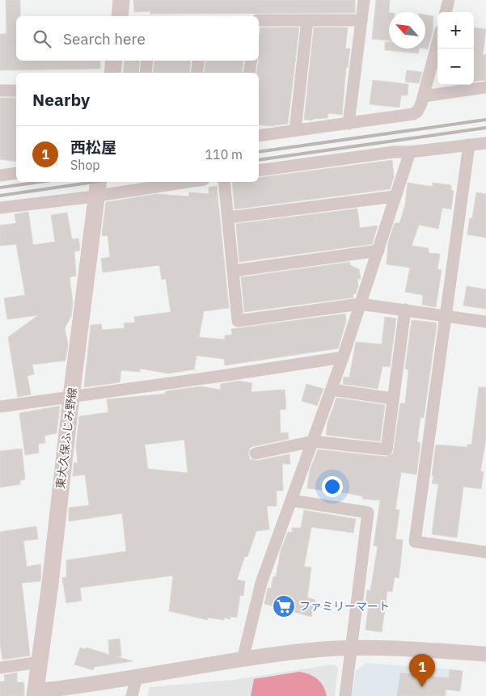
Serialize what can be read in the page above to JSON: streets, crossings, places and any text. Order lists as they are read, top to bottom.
{
  "streets": {
    "main road": ["東大久保ふじみ野線"]
  },
  "places": {
    "supermarket": ["ファミリーマート"]
  },
  "north": "top left",
  "page": {
    "map_buttons": ["+", "−"],
    "search": "Search here",
    "heading": "Nearby",
    "list": [
      {
        "mark": "1",
        "name": "西松屋",
        "note": "Shop",
        "value": "110 m"
      }
    ],
    "pins": "1"
  }
}
